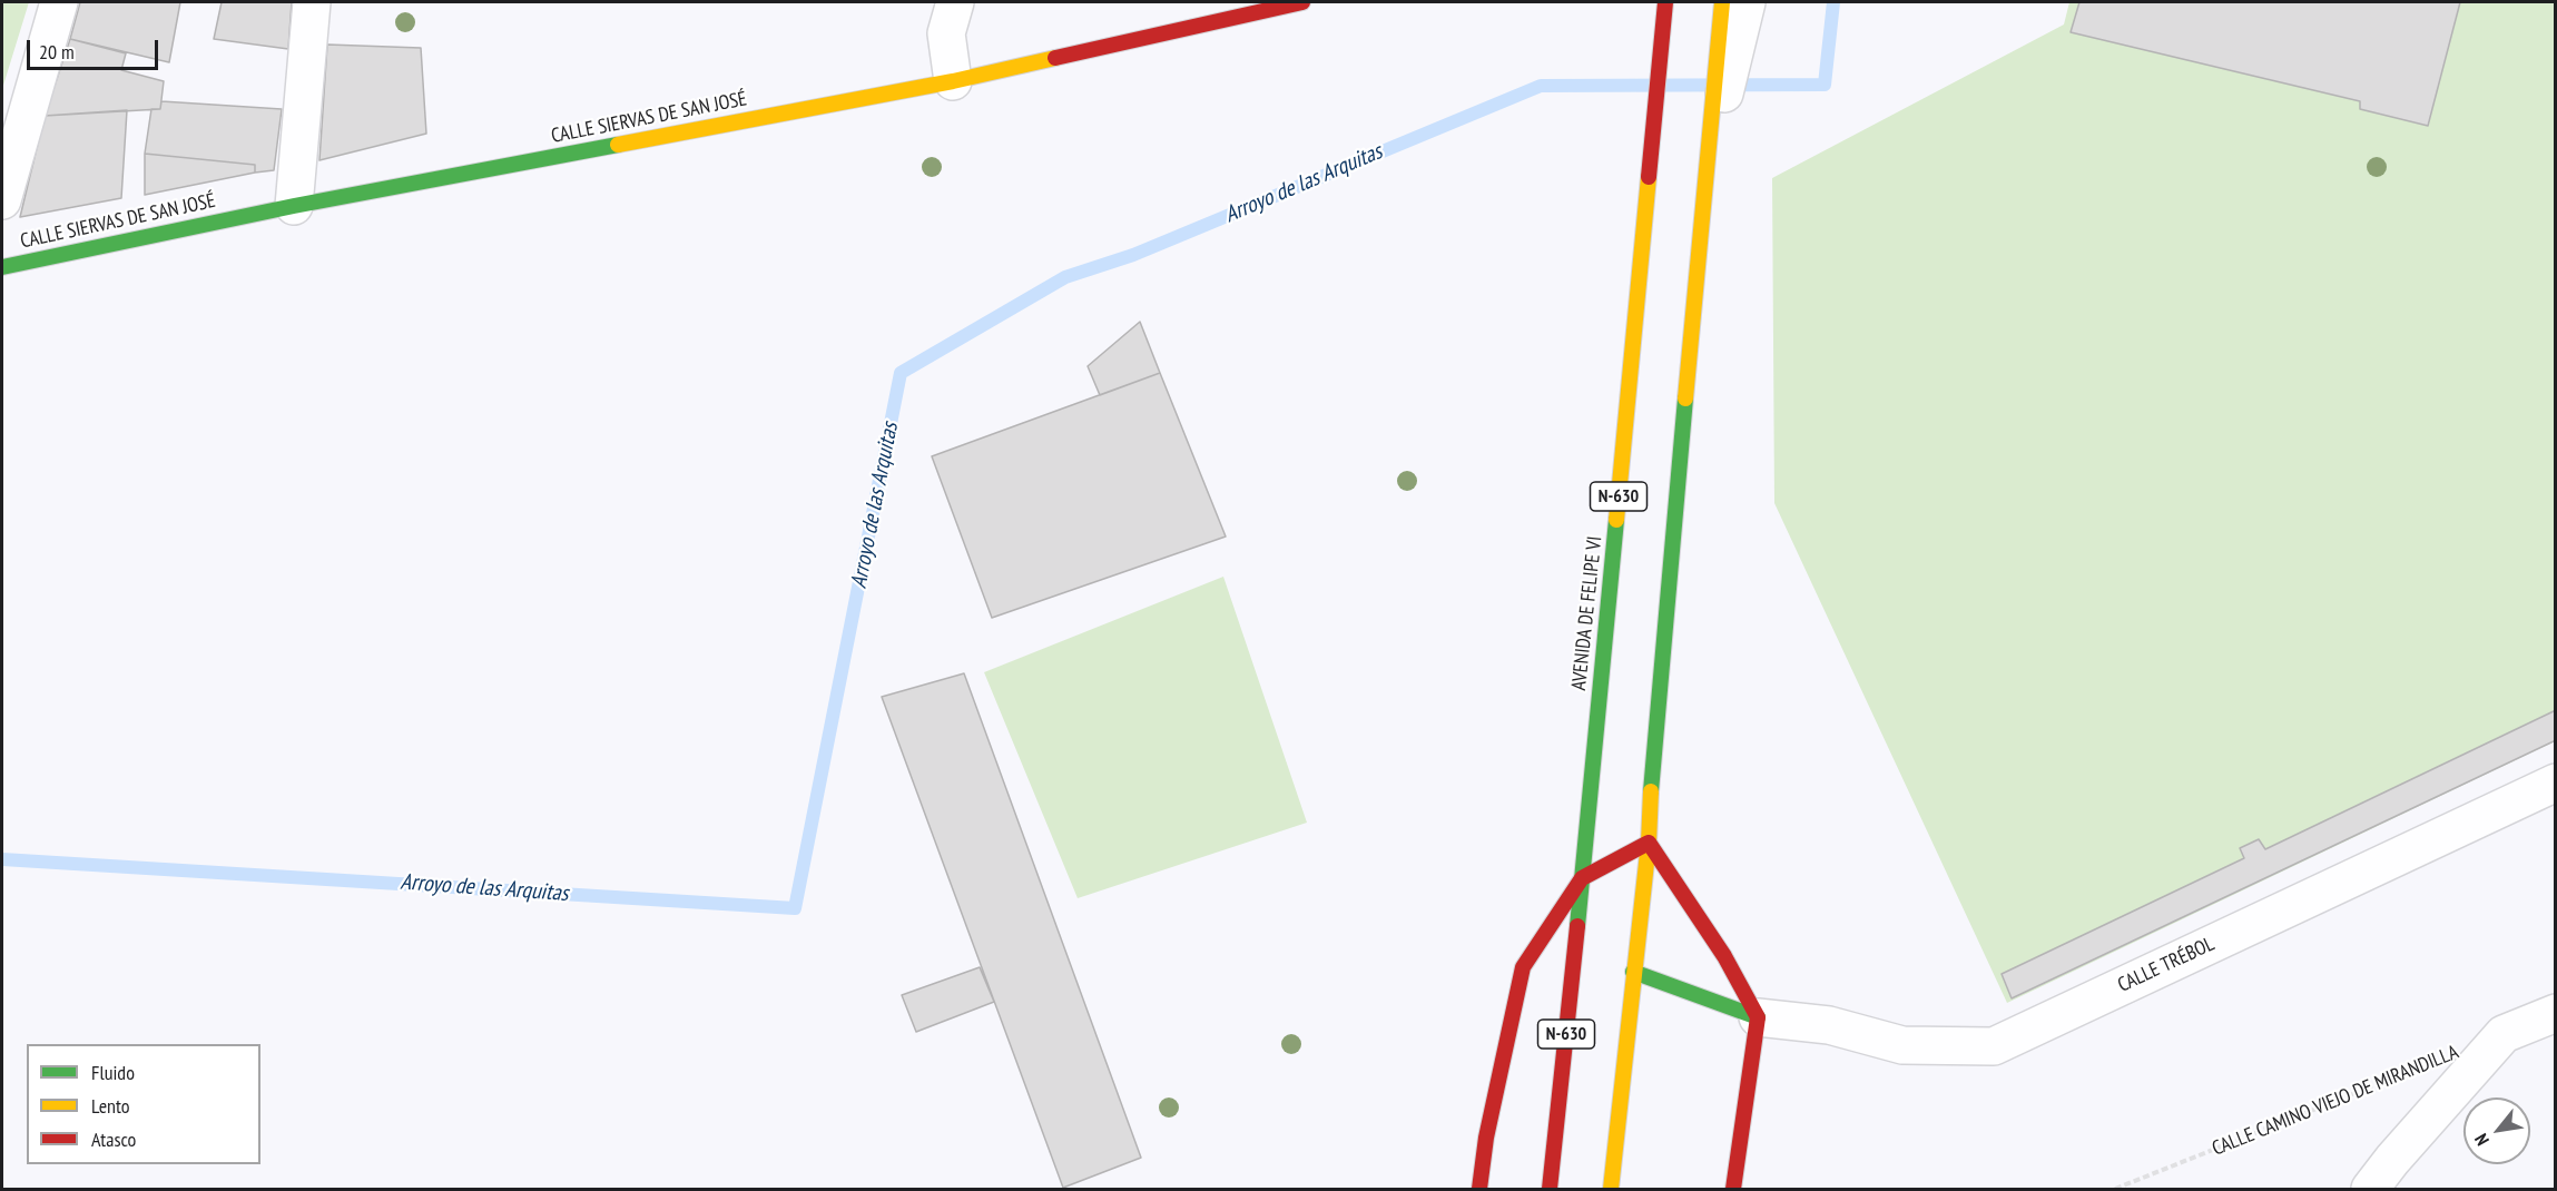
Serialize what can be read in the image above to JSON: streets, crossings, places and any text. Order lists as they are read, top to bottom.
{
  "streets": {
    "main road": ["CALLE SIERVAS DE SAN JOSÉ", "N-630", "AVENIDA DE FELIPE VI"],
    "street": ["CALLE TRÉBOL"],
    "path": ["CALLE CAMINO VIEJO DE MIRANDILLA"]
  },
  "water": ["Arroyo de las Arquitas"],
  "legend": ["Fluido", "Lento", "Atasco"],
  "scale_bar": "20 m",
  "north": "bottom left"
}
